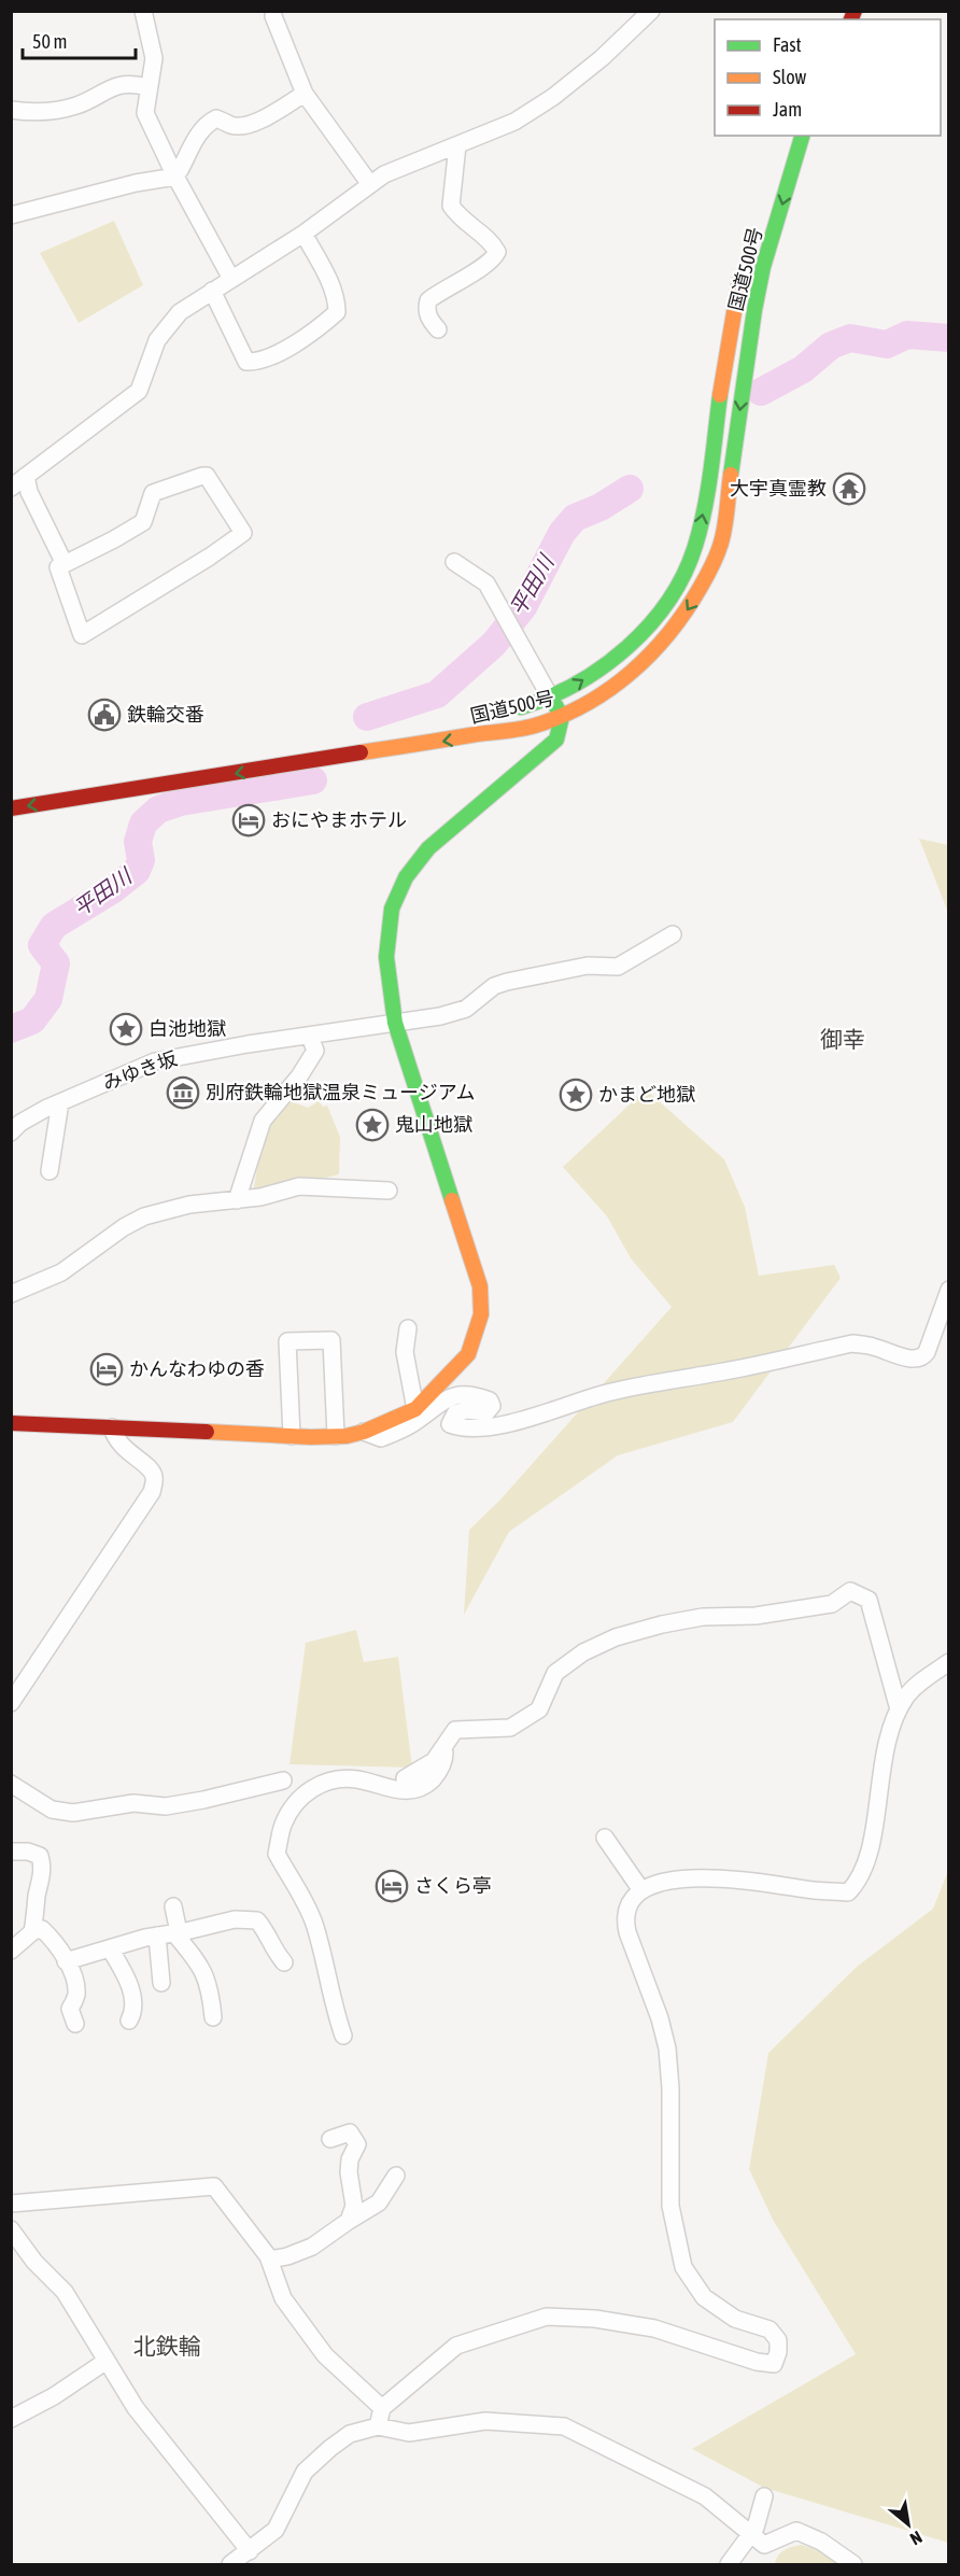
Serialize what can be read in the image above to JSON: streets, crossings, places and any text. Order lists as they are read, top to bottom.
{
  "streets": {
    "main road": ["国道500号"],
    "street": ["みゆき坂"]
  },
  "districts": ["御幸", "北鉄輪"],
  "water": ["平田川"],
  "places": {
    "temple": ["大宇真霊教"],
    "public building": ["鉄輪交番"],
    "hotel": ["おにやまホテル", "かんなわゆの香", "さくら亭"],
    "place": ["白池地獄", "かまど地獄", "鬼山地獄"],
    "museum": ["別府鉄輪地獄温泉ミュージアム"]
  },
  "legend": ["Fast", "Slow", "Jam"],
  "scale_bar": "50 m",
  "north": "bottom right"
}
